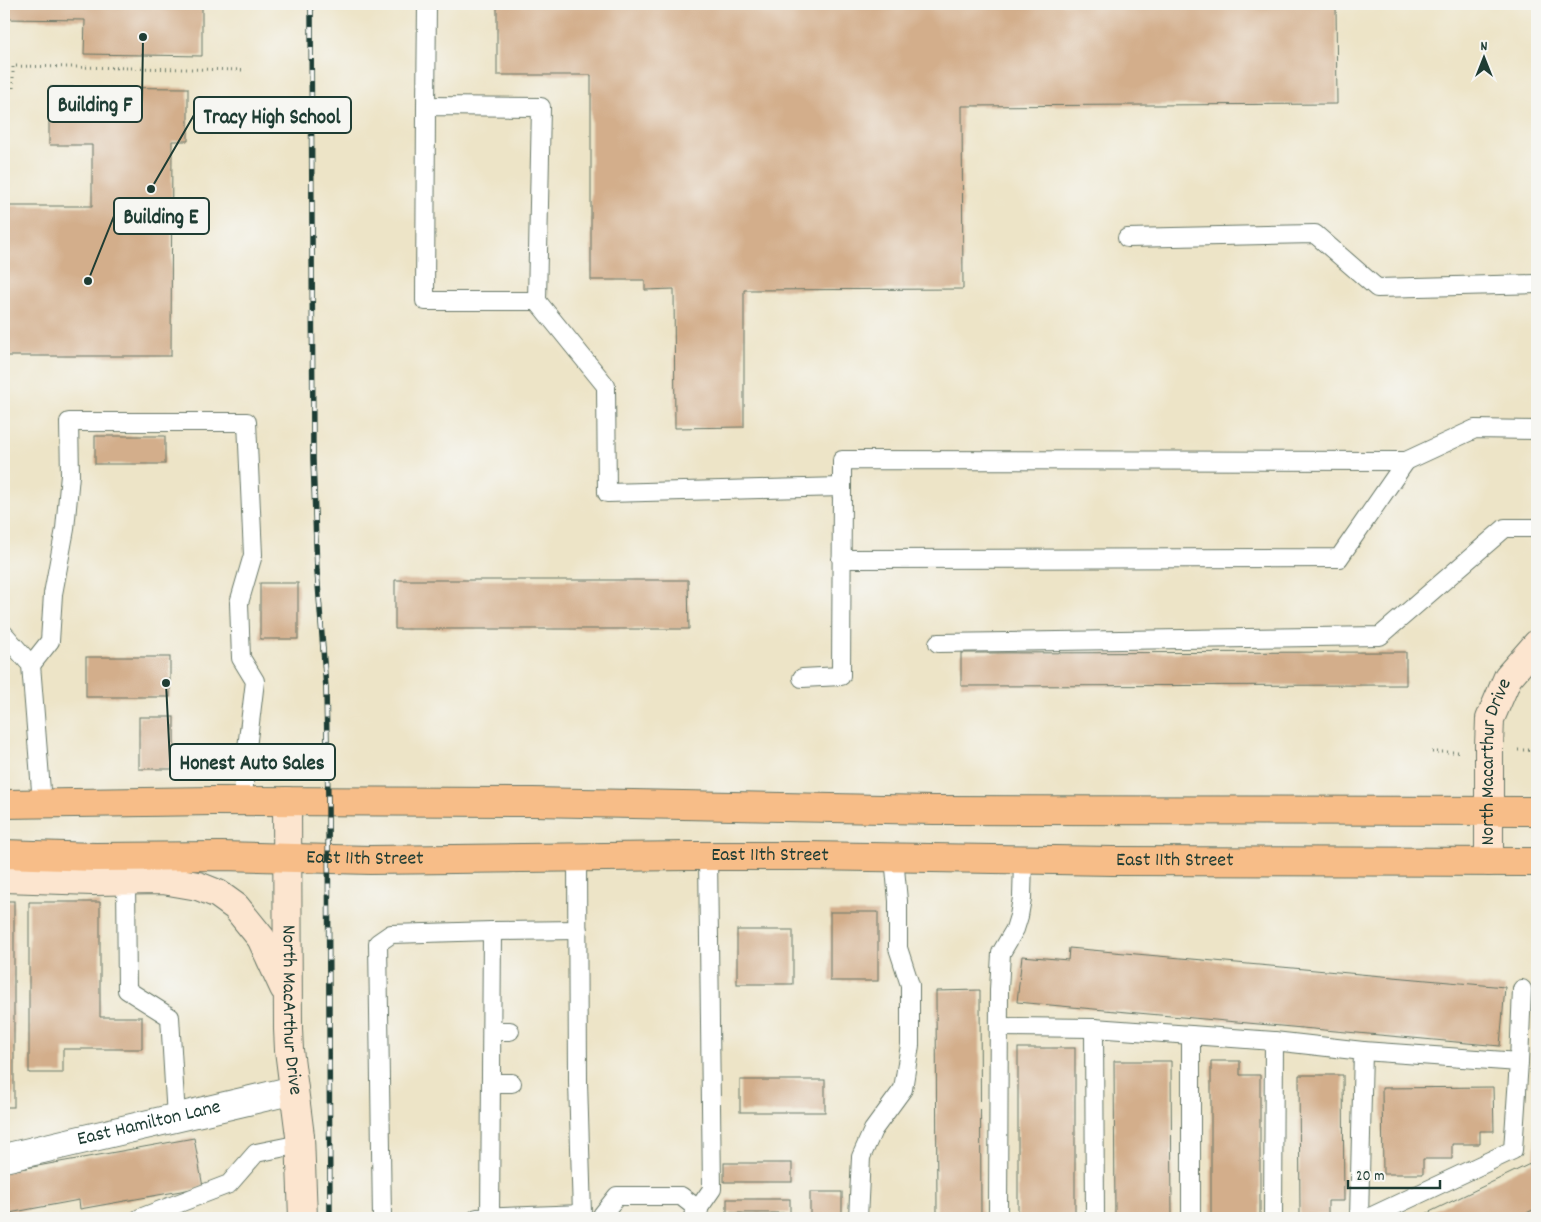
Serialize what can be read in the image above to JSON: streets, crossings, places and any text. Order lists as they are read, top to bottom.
{
  "streets": {
    "main road": ["North Macarthur Drive", "East 11th Street", "North MacArthur Drive"],
    "street": ["East Hamilton Lane"]
  },
  "crossings": [
    ["North Macarthur Drive", "East 11th Street"],
    ["East 11th Street", "North MacArthur Drive"],
    ["North MacArthur Drive", "East Hamilton Lane"]
  ],
  "places": [
    "Building F",
    "Tracy High School",
    "Building E",
    "Honest Auto Sales"
  ],
  "scale_bar": "20 m",
  "north": "top"
}
